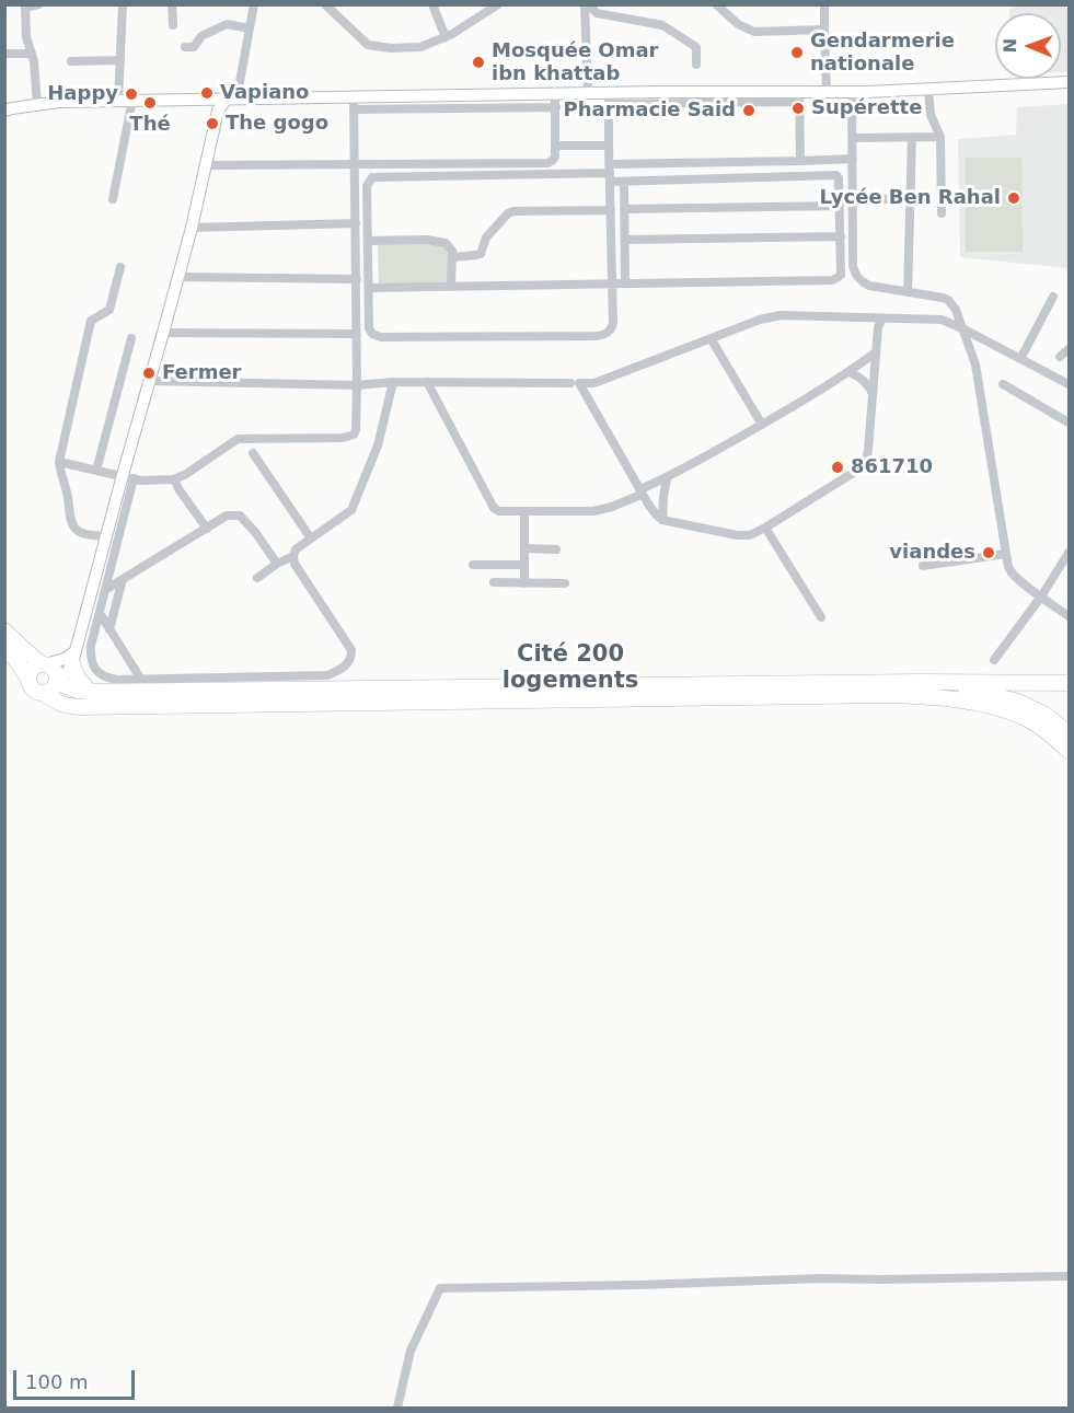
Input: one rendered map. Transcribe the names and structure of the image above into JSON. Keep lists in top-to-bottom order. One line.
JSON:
{"districts":["Cité 200 logements"],"places":["Gendarmerie nationale","Mosquée Omar ibn khattab","Vapiano","Happy","Thé","Supérette","Pharmacie Said","The gogo","Lycée Ben Rahal","Fermer","861710","viandes"],"scale_bar":"100 m","north":"left"}
